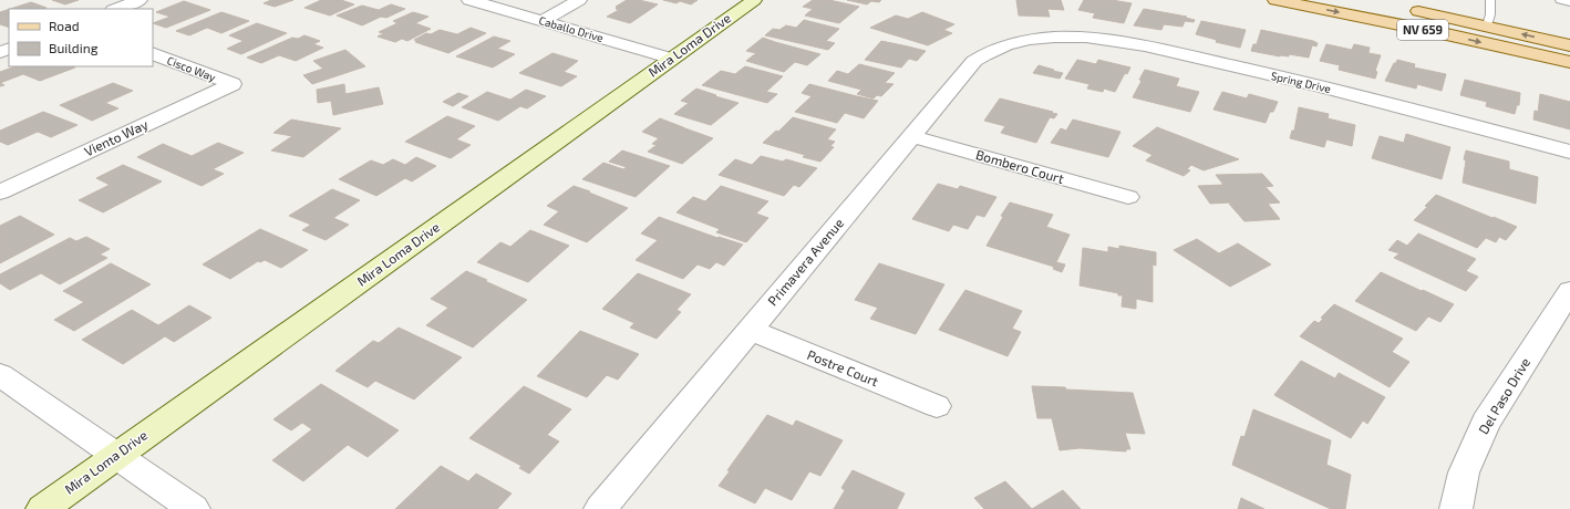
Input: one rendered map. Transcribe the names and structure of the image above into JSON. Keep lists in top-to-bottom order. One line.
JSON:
{"streets":{"main road":["NV 659"],"street":["Caballo Drive","Mira Loma Drive","Cisco Way","Spring Drive","Viento Way","Bombero Court","Primavera Avenue","Postre Court","Del Paso Drive"]},"crossings":[["Caballo Drive","Mira Loma Drive"],["Cisco Way","Viento Way"],["Spring Drive","Primavera Avenue"],["Bombero Court","Primavera Avenue"],["Primavera Avenue","Postre Court"]],"legend":["Road","Building"]}
